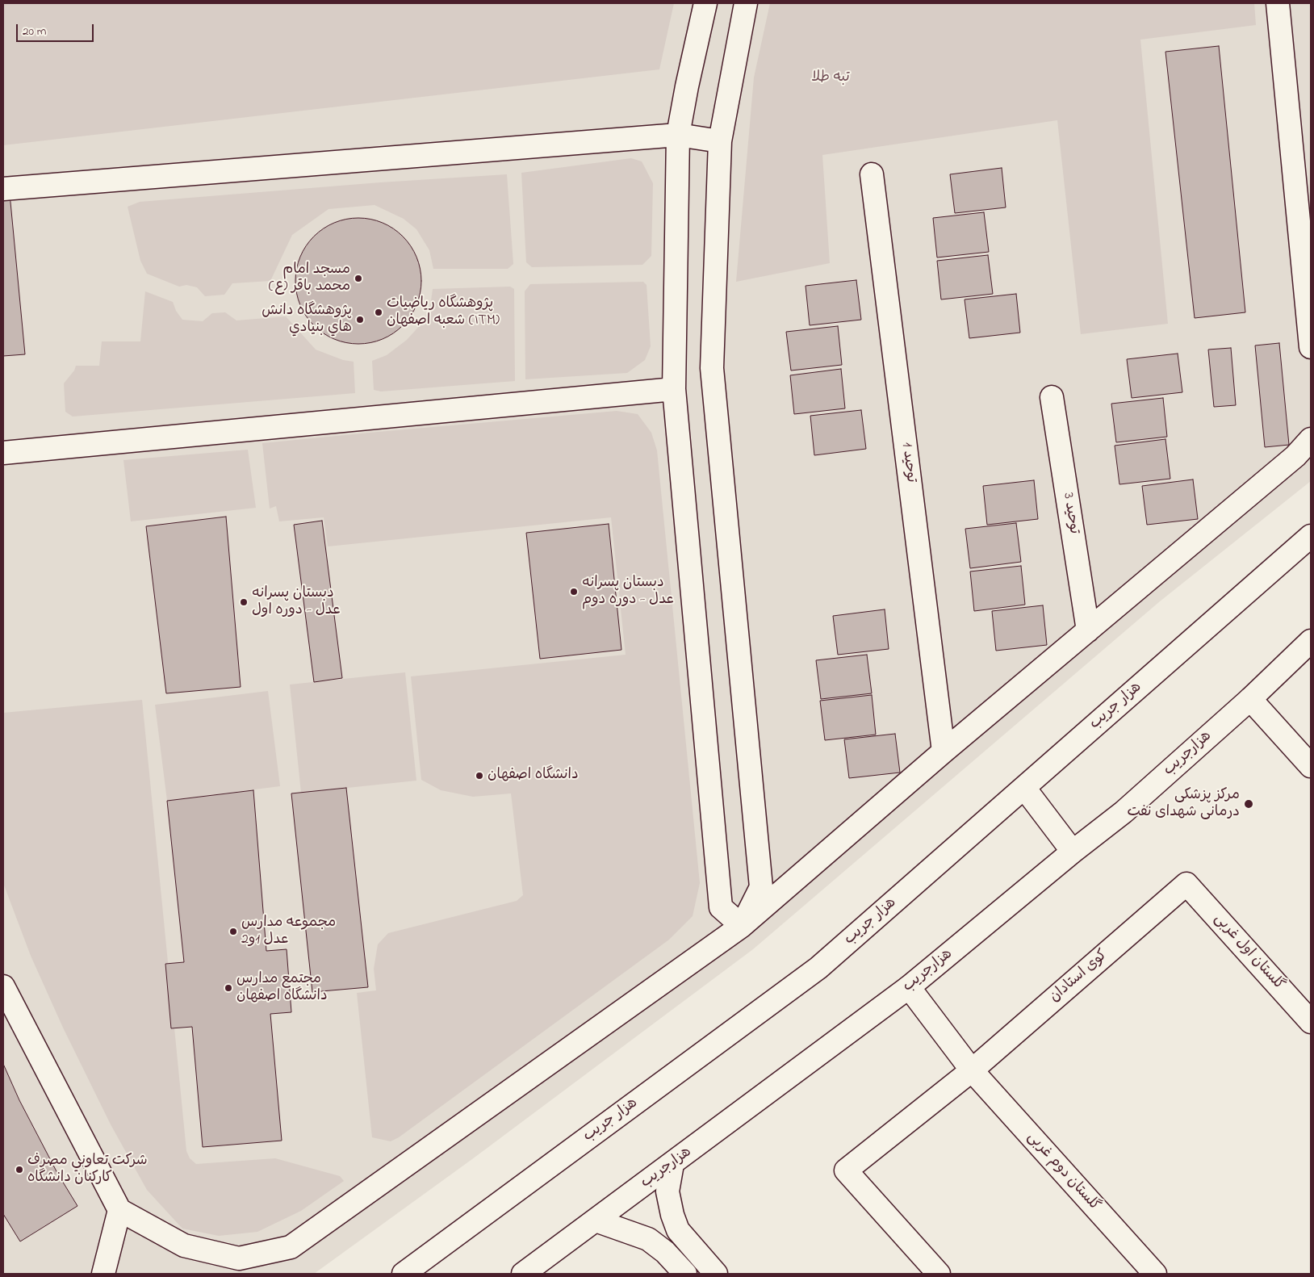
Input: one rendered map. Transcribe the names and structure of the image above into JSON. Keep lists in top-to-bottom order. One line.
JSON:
{"streets":{"street":["توحید 1","توحید 3","هزار جریب","هزارجریب","گلستان اول غربی","کوی استادان","گلستان دوم غربی"]},"crossings":[["گلستان اول غربی","کوی استادان"],["کوی استادان","گلستان دوم غربی"]],"parks":["تبه طلا"],"places":["مسجد امام محمد باقر (ع)","پژوهشگاه رياضيات شعبه اصفهان (ITM)","پژوهشگاه دانش هاي بنيادي","دبستان پسرانه عدل - دوره دوم","دبستان پسرانه عدل - دوره اول","دانشگاه اصفهان","مرکز پزشکی درمانی شهدای نفت","مجموعه مدارس عدل 1و2","مجتمع مدارس دانشگاه اصفهان","شرکت تعاوني مصرف کارکنان دانشگاه"],"scale_bar":"20 m"}
